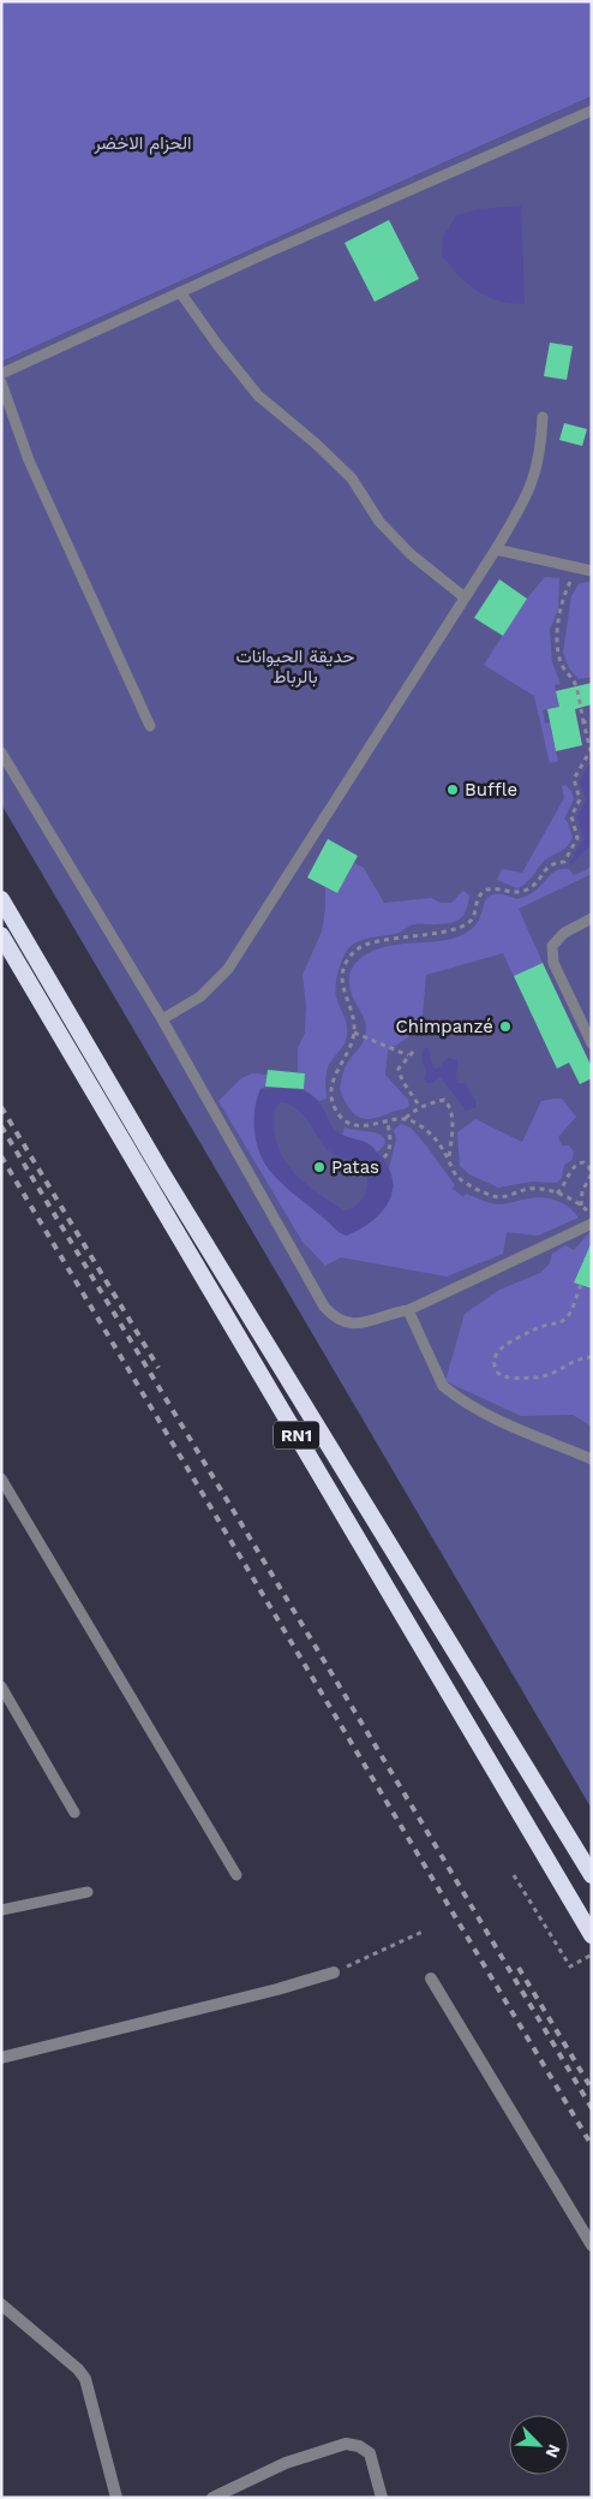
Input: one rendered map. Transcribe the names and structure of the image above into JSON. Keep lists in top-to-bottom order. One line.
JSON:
{"streets":{"highway":["RN1"]},"parks":["الحزام الاخضر","حديقة الحيوانات بالرباط"],"places":["Buffle","Chimpanzé","Patas"],"north":"bottom right"}
